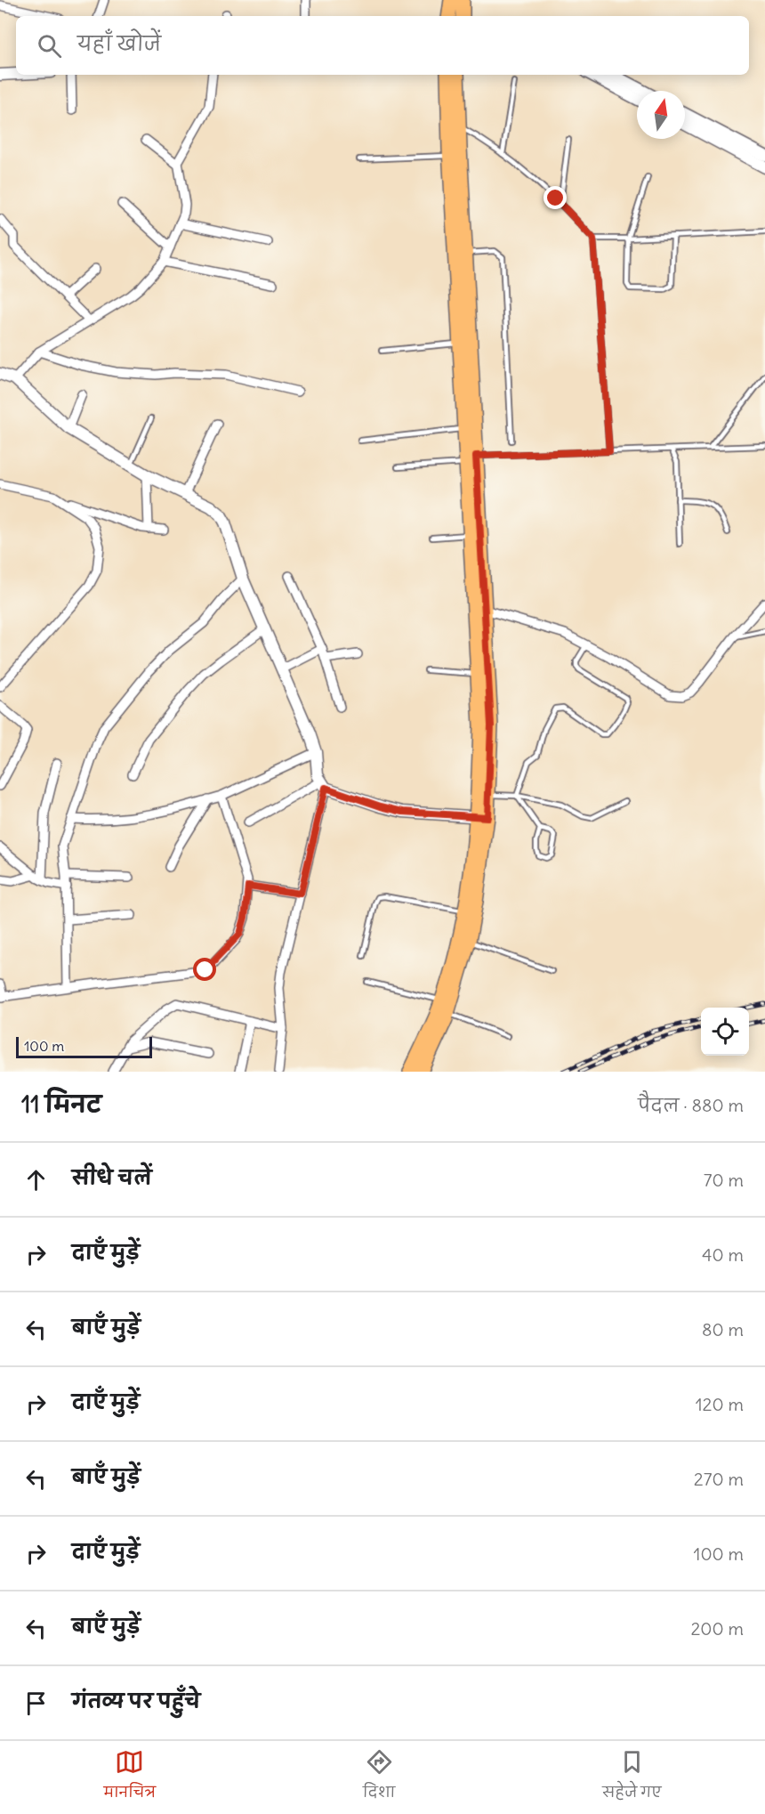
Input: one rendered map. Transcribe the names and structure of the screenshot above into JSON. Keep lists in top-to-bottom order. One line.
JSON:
{"scale_bar":"100 m","north":"top","page":{"search":"यहाँ खोजें","scale":"100 m","heading":["11 मिनट","पैदल · 880 m"],"list":[["सीधे चलें","70 m"],["दाएँ मुड़ें","40 m"],["बाएँ मुड़ें","80 m"],["दाएँ मुड़ें","120 m"],["बाएँ मुड़ें","270 m"],["दाएँ मुड़ें","100 m"],["बाएँ मुड़ें","200 m"],"गंतव्य पर पहुँचे"],"nav":["मानचित्र","दिशा","सहेजे गए"]}}
